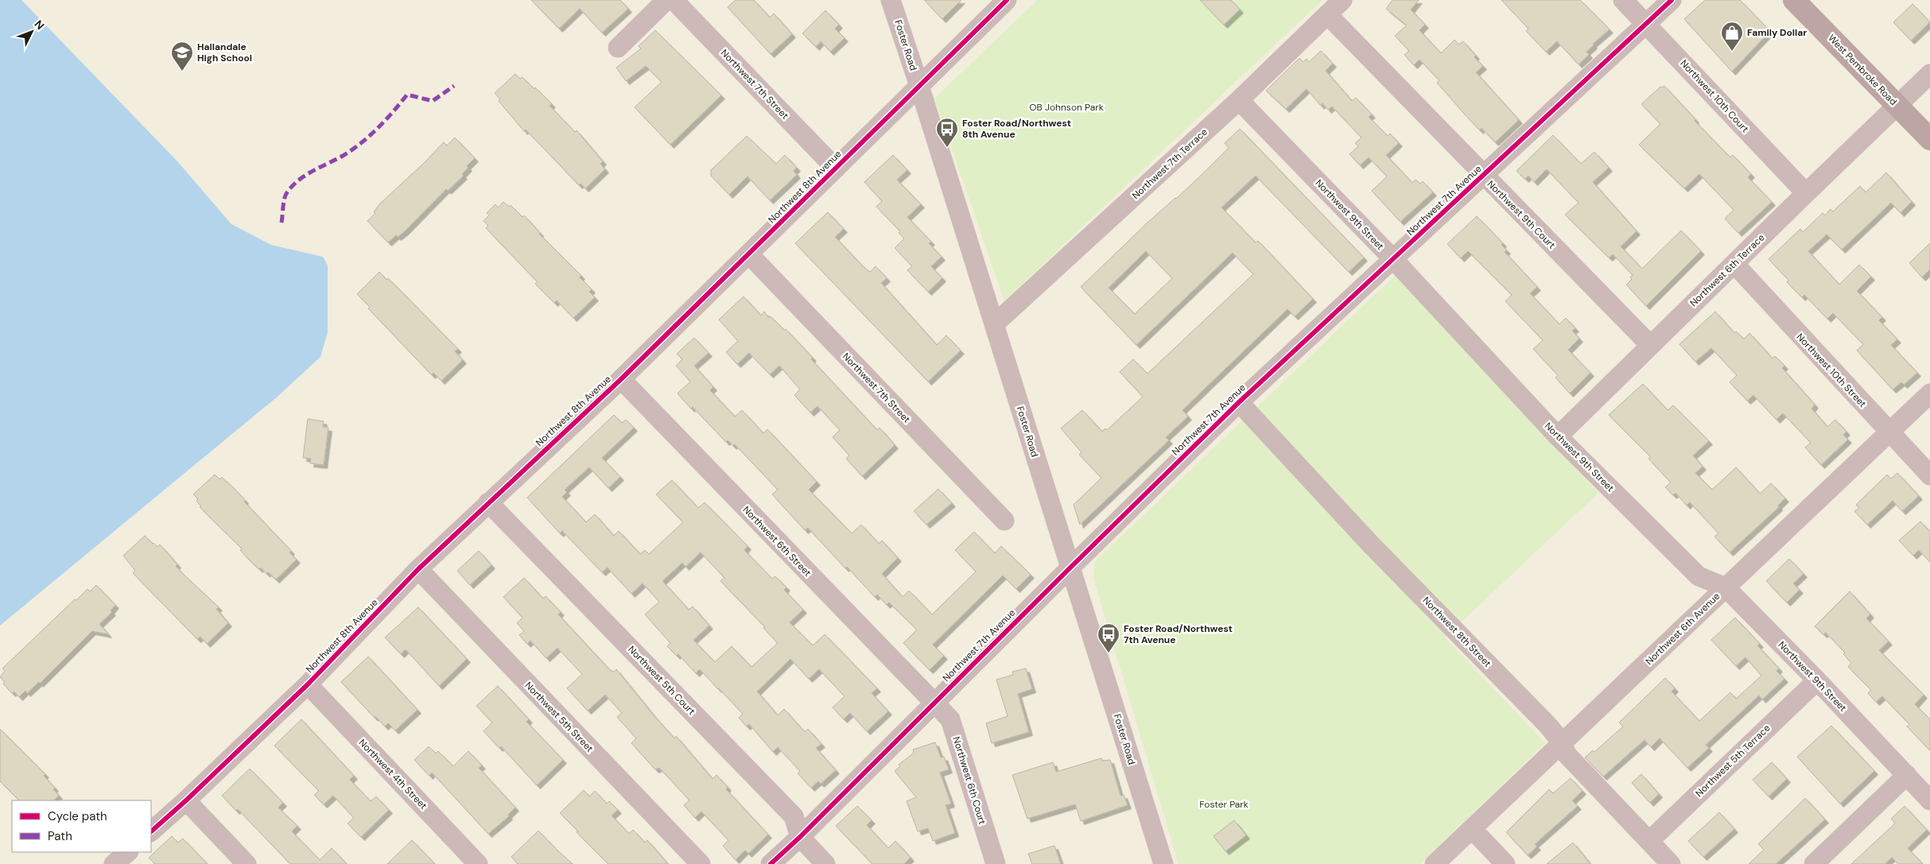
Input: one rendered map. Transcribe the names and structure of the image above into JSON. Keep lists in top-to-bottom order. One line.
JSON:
{"streets":{"main road":["West Pembroke Road"],"street":["Foster Road","Northwest 7th Street","Northwest 10th Court","Northwest 7th Terrace","Northwest 8th Avenue","Northwest 7th Avenue","Northwest 9th Street","Northwest 9th Court","Northwest 6th Terrace","Northwest 10th Street","Northwest 6th Street","Northwest 6th Avenue","Northwest 8th Street","Northwest 5th Court","Northwest 5th Street","Northwest 5th Terrace","Northwest 4th Street","Northwest 6th Court"]},"crossings":[["Foster Road","Northwest 7th Terrace"],["Foster Road","Northwest 8th Avenue"],["Foster Road","Northwest 7th Avenue"],["West Pembroke Road","Northwest 6th Terrace"],["Northwest 7th Street","Northwest 8th Avenue"],["Northwest 10th Court","Northwest 7th Avenue"],["Northwest 10th Court","Northwest 6th Terrace"],["Northwest 7th Terrace","Northwest 9th Street"],["Northwest 7th Terrace","Northwest 9th Court"],["Northwest 8th Avenue","Northwest 6th Street"],["Northwest 8th Avenue","Northwest 5th Court"],["Northwest 8th Avenue","Northwest 5th Street"],["Northwest 8th Avenue","Northwest 4th Street"],["Northwest 7th Avenue","Northwest 9th Street"],["Northwest 7th Avenue","Northwest 9th Court"],["Northwest 7th Avenue","Northwest 6th Street"],["Northwest 7th Avenue","Northwest 8th Street"],["Northwest 7th Avenue","Northwest 5th Court"],["Northwest 7th Avenue","Northwest 6th Court"],["Northwest 9th Street","Northwest 6th Terrace"],["Northwest 9th Street","Northwest 6th Avenue"],["Northwest 9th Street","Northwest 5th Terrace"],["Northwest 9th Court","Northwest 6th Terrace"],["Northwest 6th Terrace","Northwest 10th Street"],["Northwest 10th Street","Northwest 6th Avenue"],["Northwest 6th Street","Northwest 6th Court"],["Northwest 6th Avenue","Northwest 8th Street"],["Northwest 8th Street","Northwest 5th Terrace"]],"parks":["OB Johnson Park","Foster Park"],"places":{"shop":["Family Dollar"],"school or university":["Hallandale High School"],"bus stop":["Foster Road/Northwest 8th Avenue","Foster Road/Northwest 7th Avenue"]},"legend":["Cycle path","Path"],"north":"top right"}
